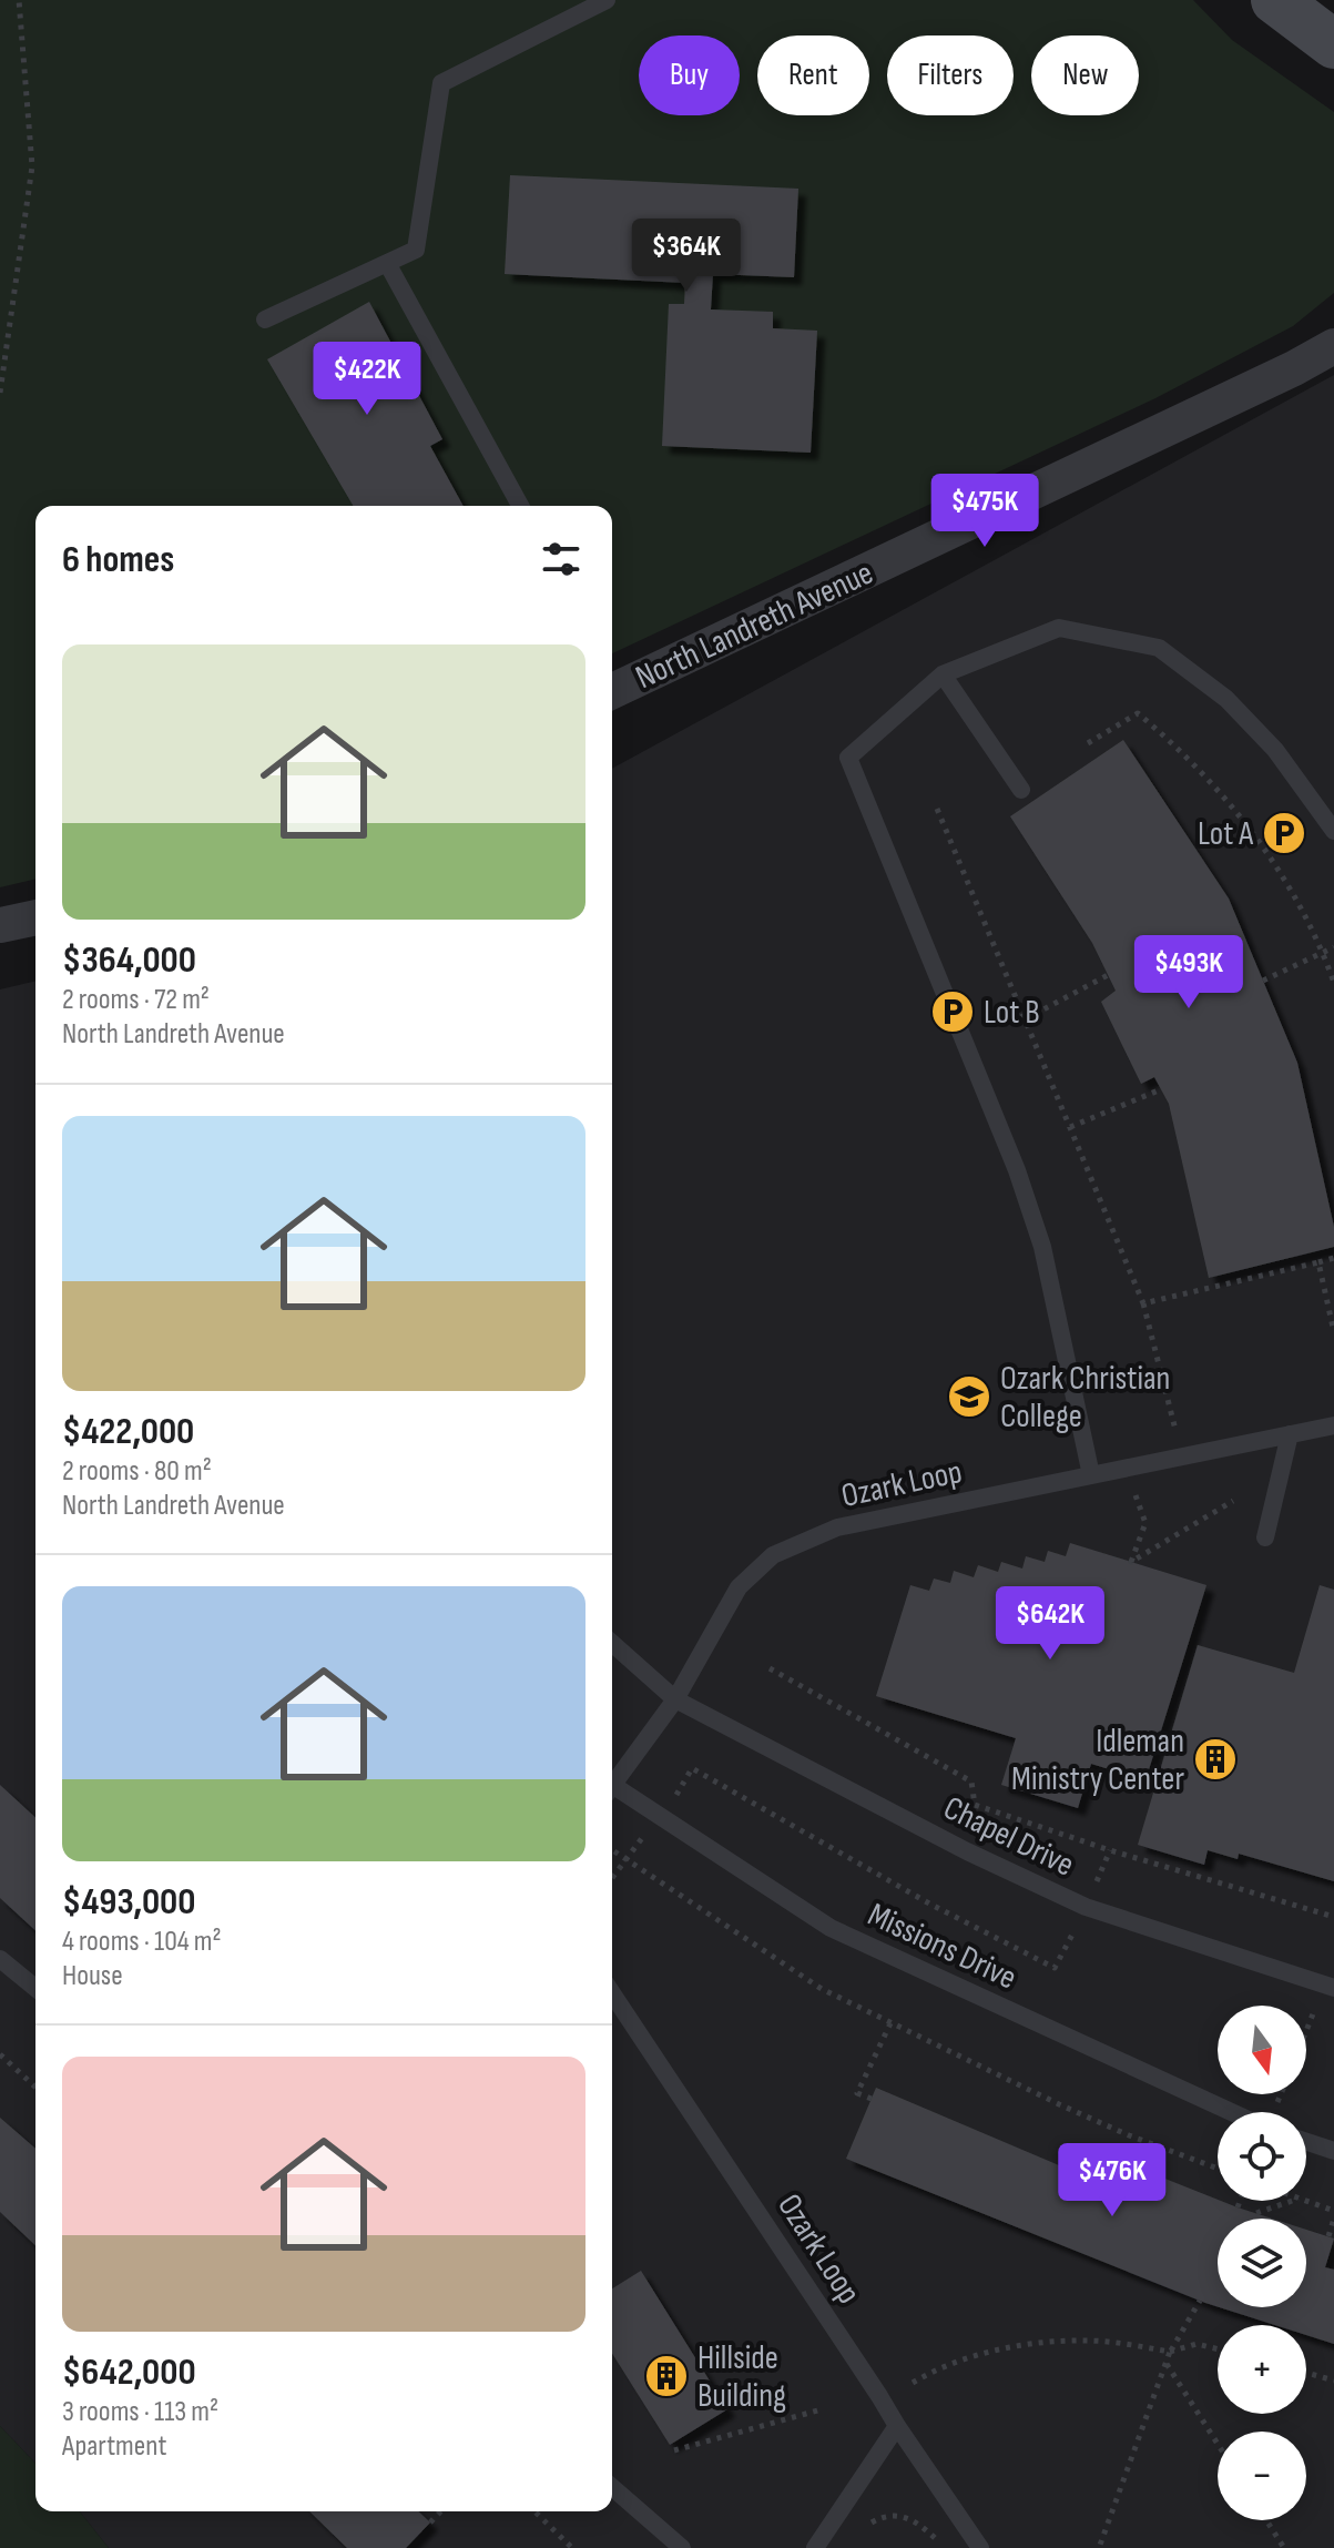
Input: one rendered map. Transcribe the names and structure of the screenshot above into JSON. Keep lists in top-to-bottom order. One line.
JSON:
{"streets":{"street":["North Landreth Avenue"],"lane":["Ozark Loop","Chapel Drive","Missions Drive"]},"crossings":[["Ozark Loop","Chapel Drive"]],"places":{"parking":["Lot A","Lot B"],"school or university":["Ozark Christian College"],"building":["Idleman Ministry Center","Hillside Building"]},"north":"bottom","page":{"chip":["Buy","Rent","Filters","New"],"price":["$364K","$422K","$475K","$493K","$642K","$476K"],"heading":"6 homes","list":[{"name":"$364,000","note":"2 rooms · 72 m² · North Landreth Avenue"},{"name":"$422,000","note":"2 rooms · 80 m² · North Landreth Avenue"},{"name":"$493,000","note":"4 rooms · 104 m² · House"},{"name":"$642,000","note":"3 rooms · 113 m² · Apartment"}],"map_buttons":["+","−"]}}
